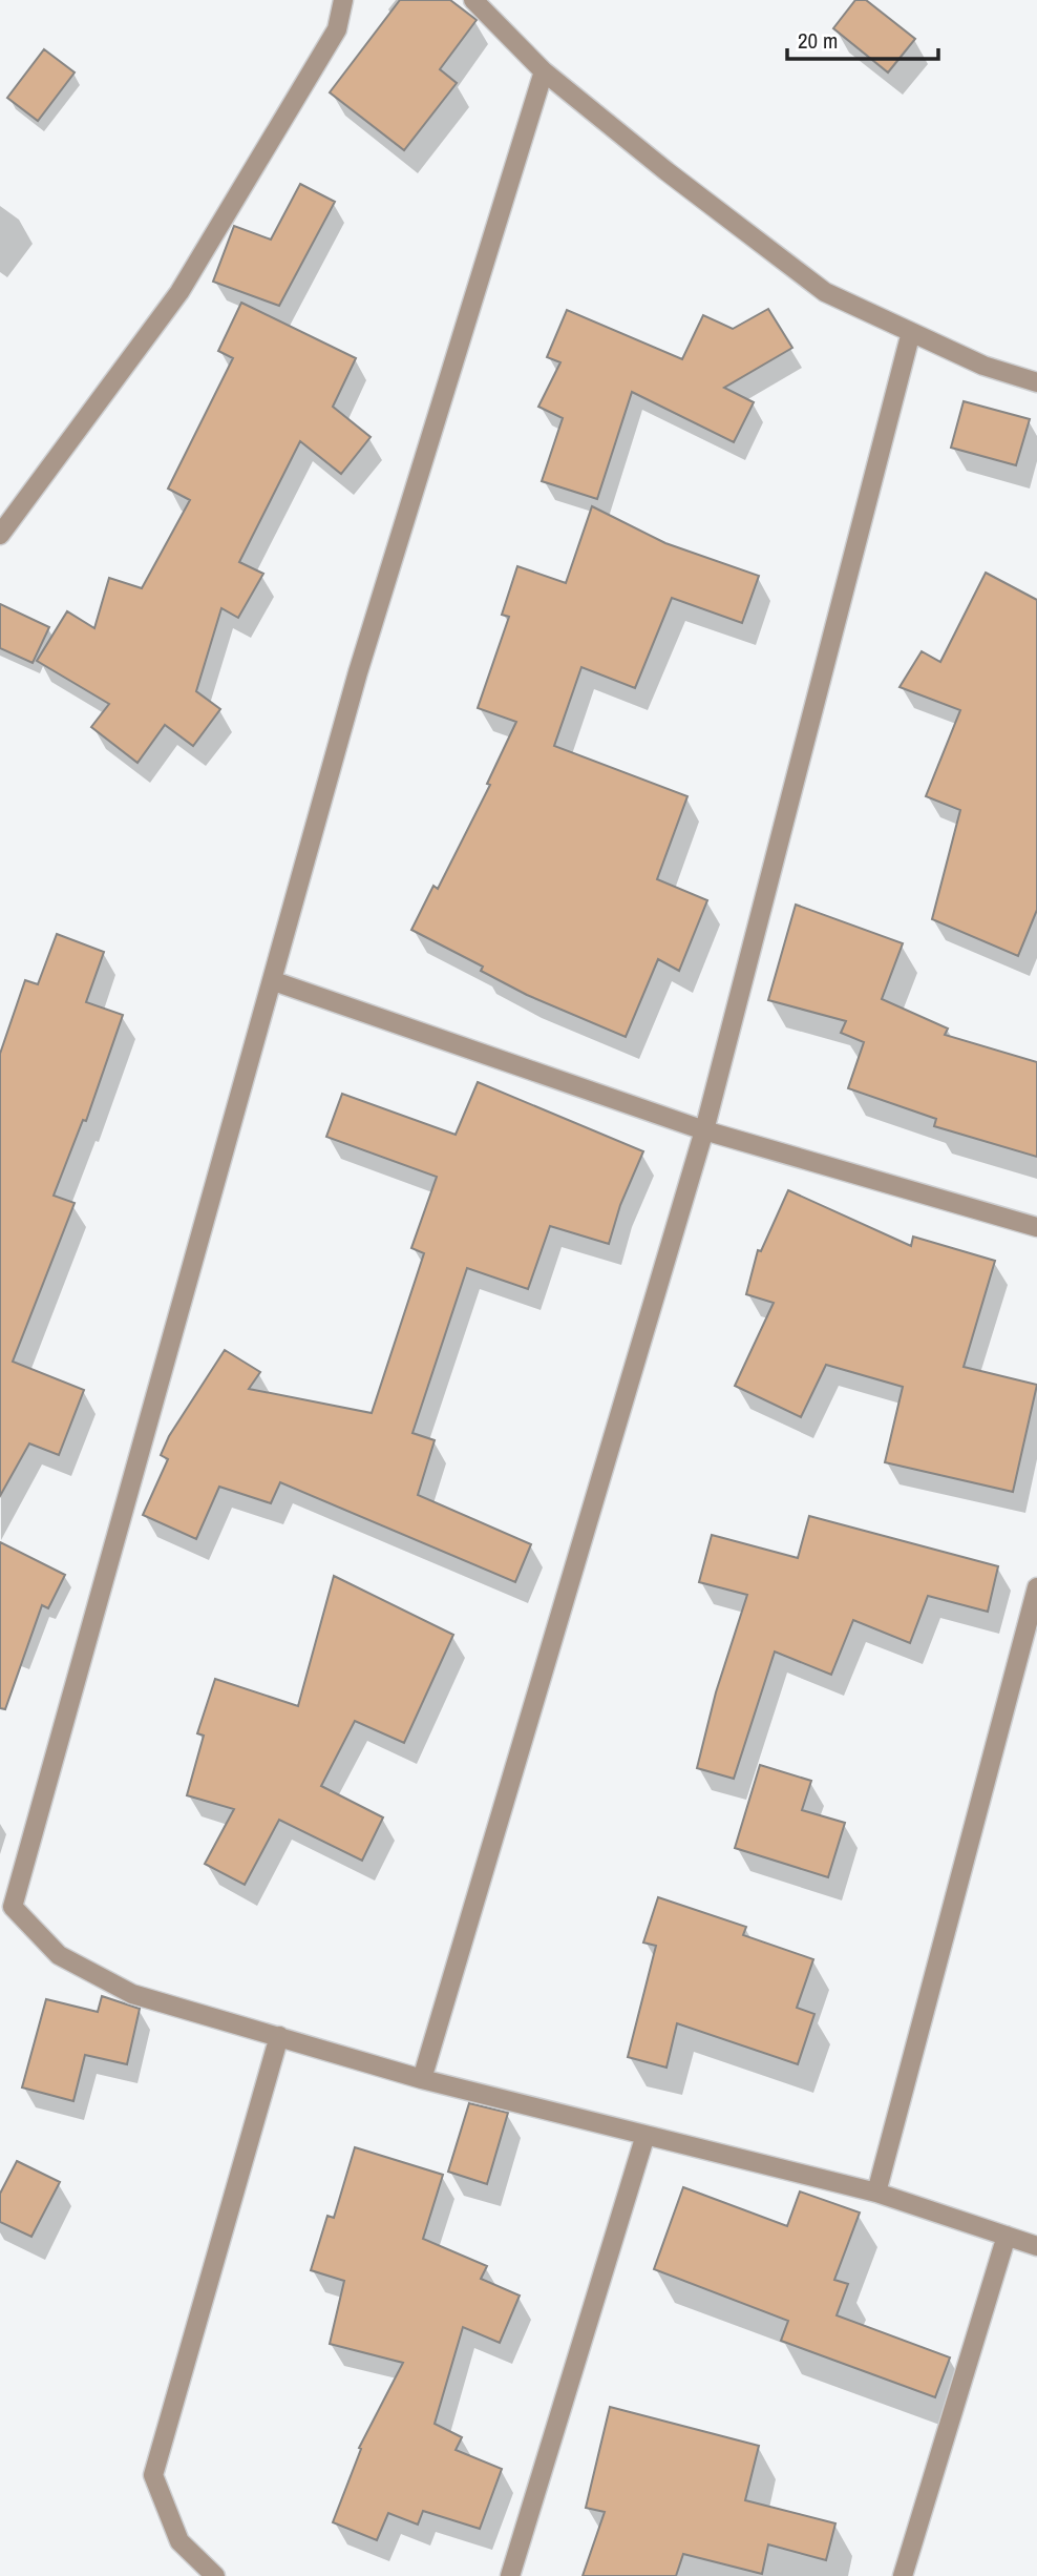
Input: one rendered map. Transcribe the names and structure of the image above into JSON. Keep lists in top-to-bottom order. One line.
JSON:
{"scale_bar":"20 m"}
